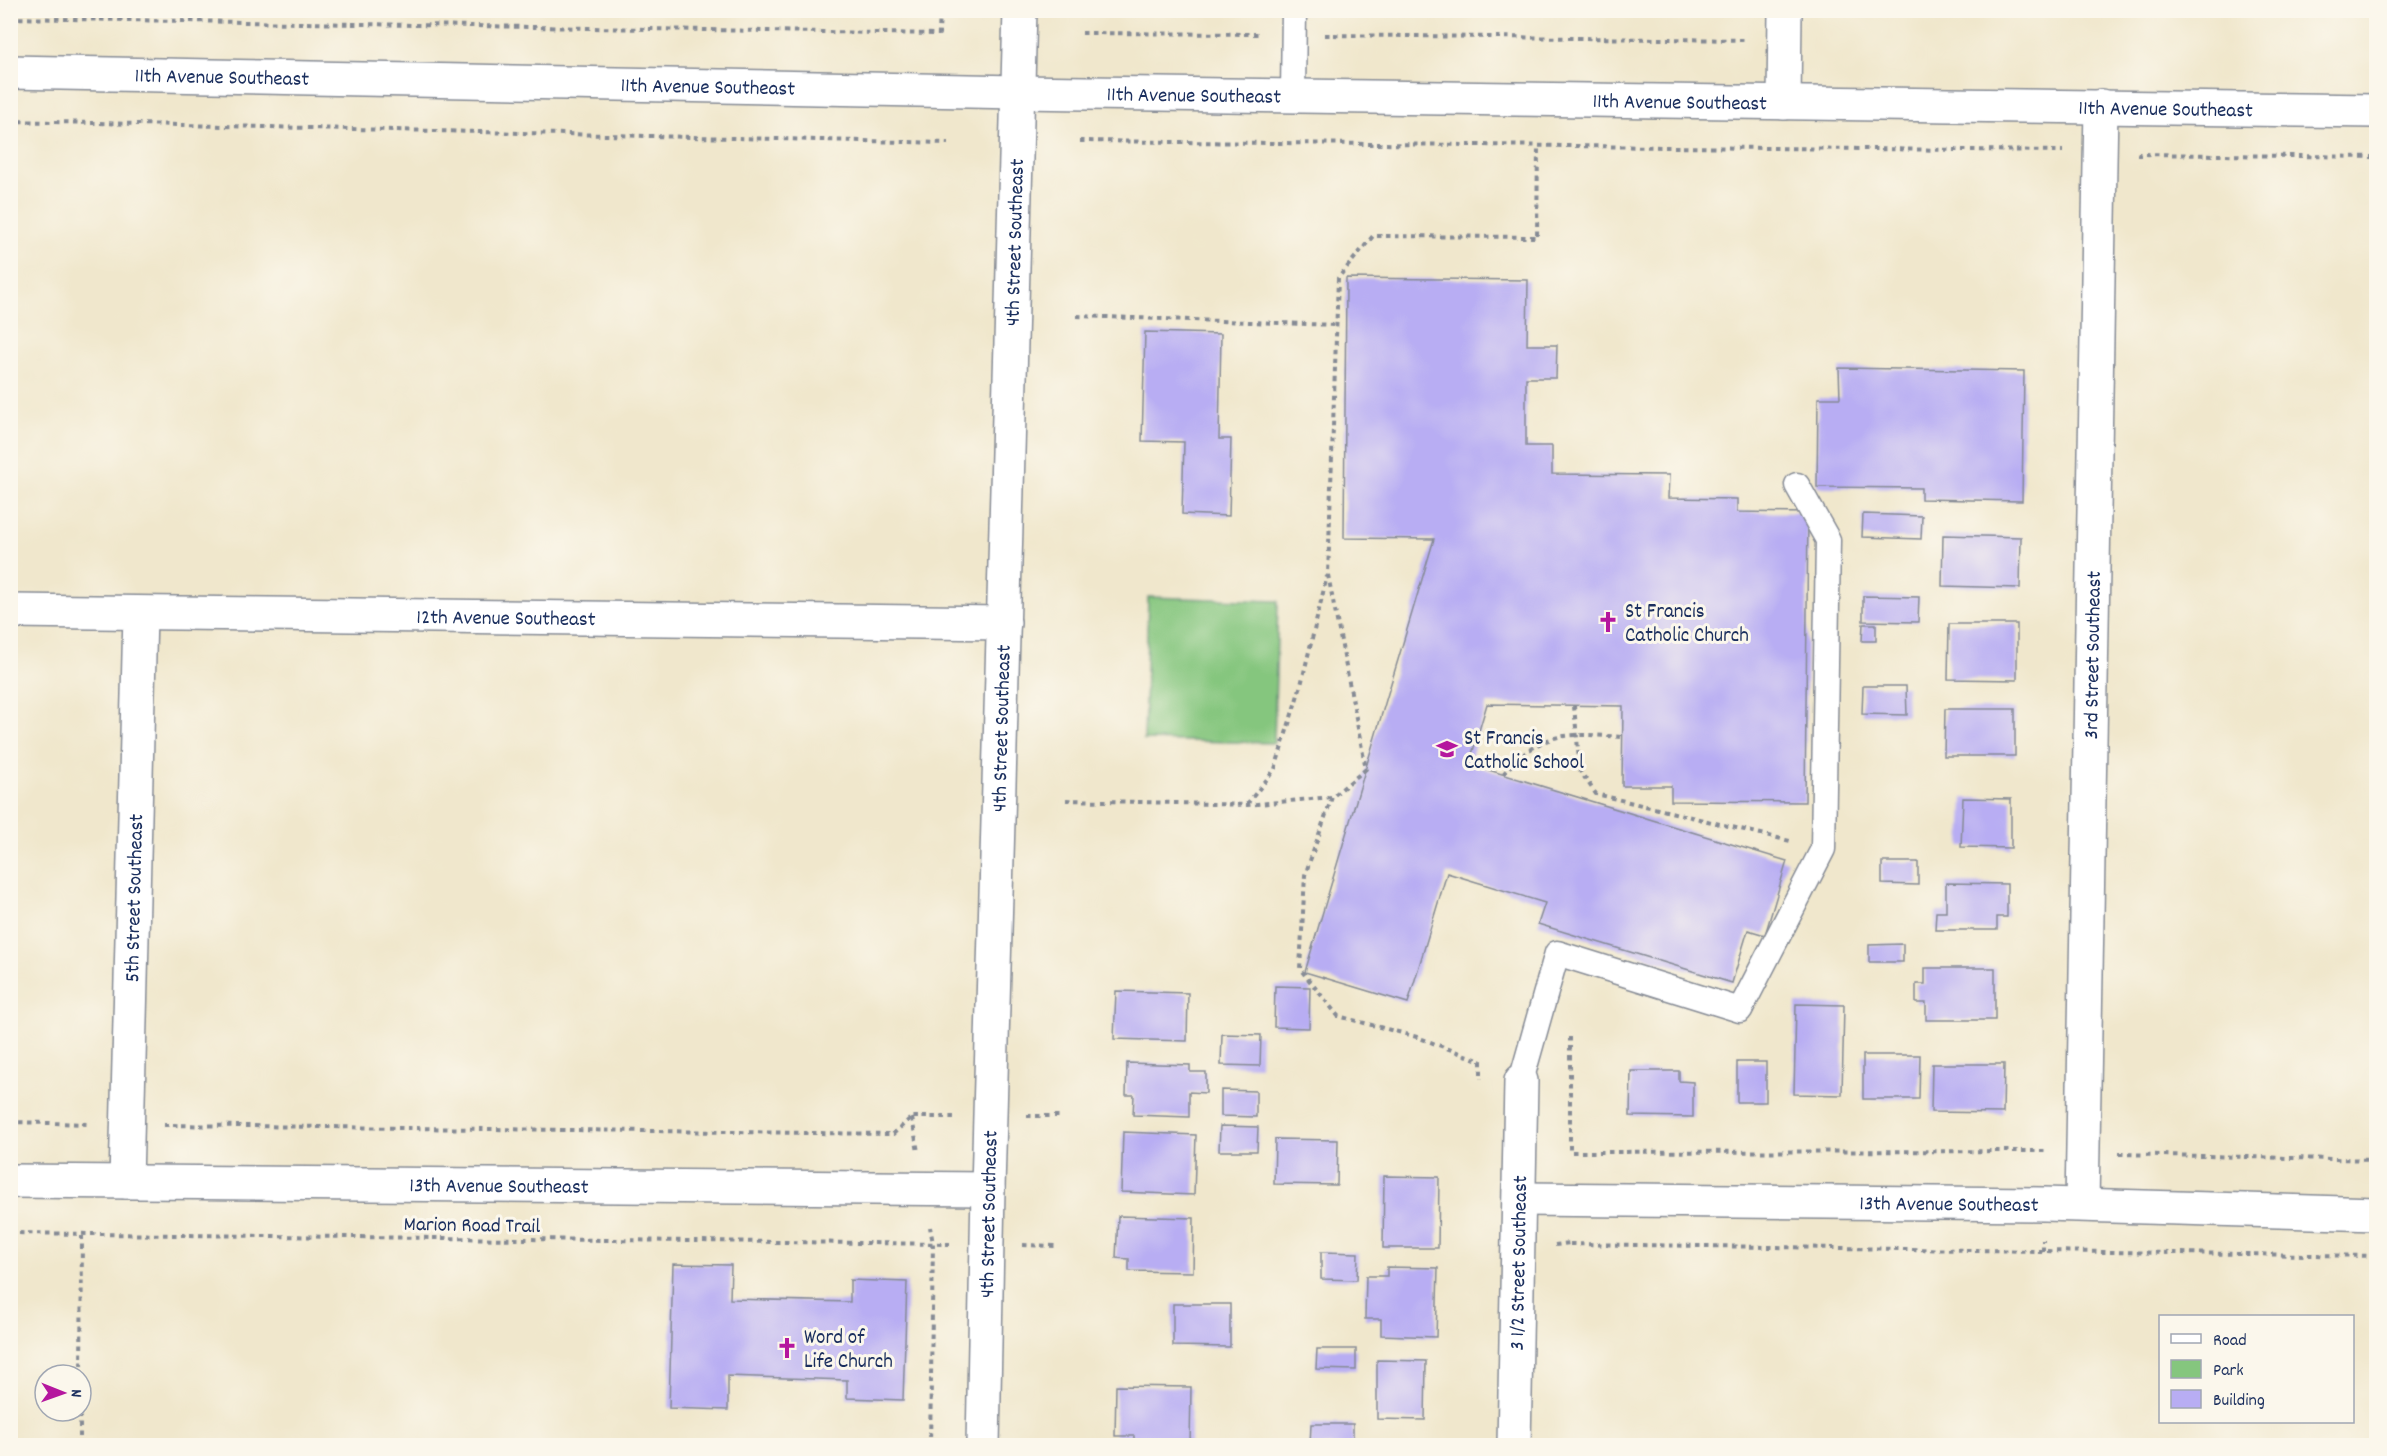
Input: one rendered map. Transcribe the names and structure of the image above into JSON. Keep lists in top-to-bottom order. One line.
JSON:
{"streets":{"street":["11th Avenue Southeast","4th Street Southeast","12th Avenue Southeast","3rd Street Southeast","5th Street Southeast","13th Avenue Southeast","3 1/2 Street Southeast"],"path":["Marion Road Trail"]},"crossings":[["11th Avenue Southeast","4th Street Southeast"],["11th Avenue Southeast","3rd Street Southeast"],["4th Street Southeast","12th Avenue Southeast"],["4th Street Southeast","13th Avenue Southeast"],["12th Avenue Southeast","5th Street Southeast"],["3rd Street Southeast","13th Avenue Southeast"],["5th Street Southeast","13th Avenue Southeast"],["13th Avenue Southeast","3 1/2 Street Southeast"]],"places":{"church":["St Francis Catholic Church","Word of Life Church"],"school or university":["St Francis Catholic School"]},"legend":["Road","Park","Building"],"north":"right"}
